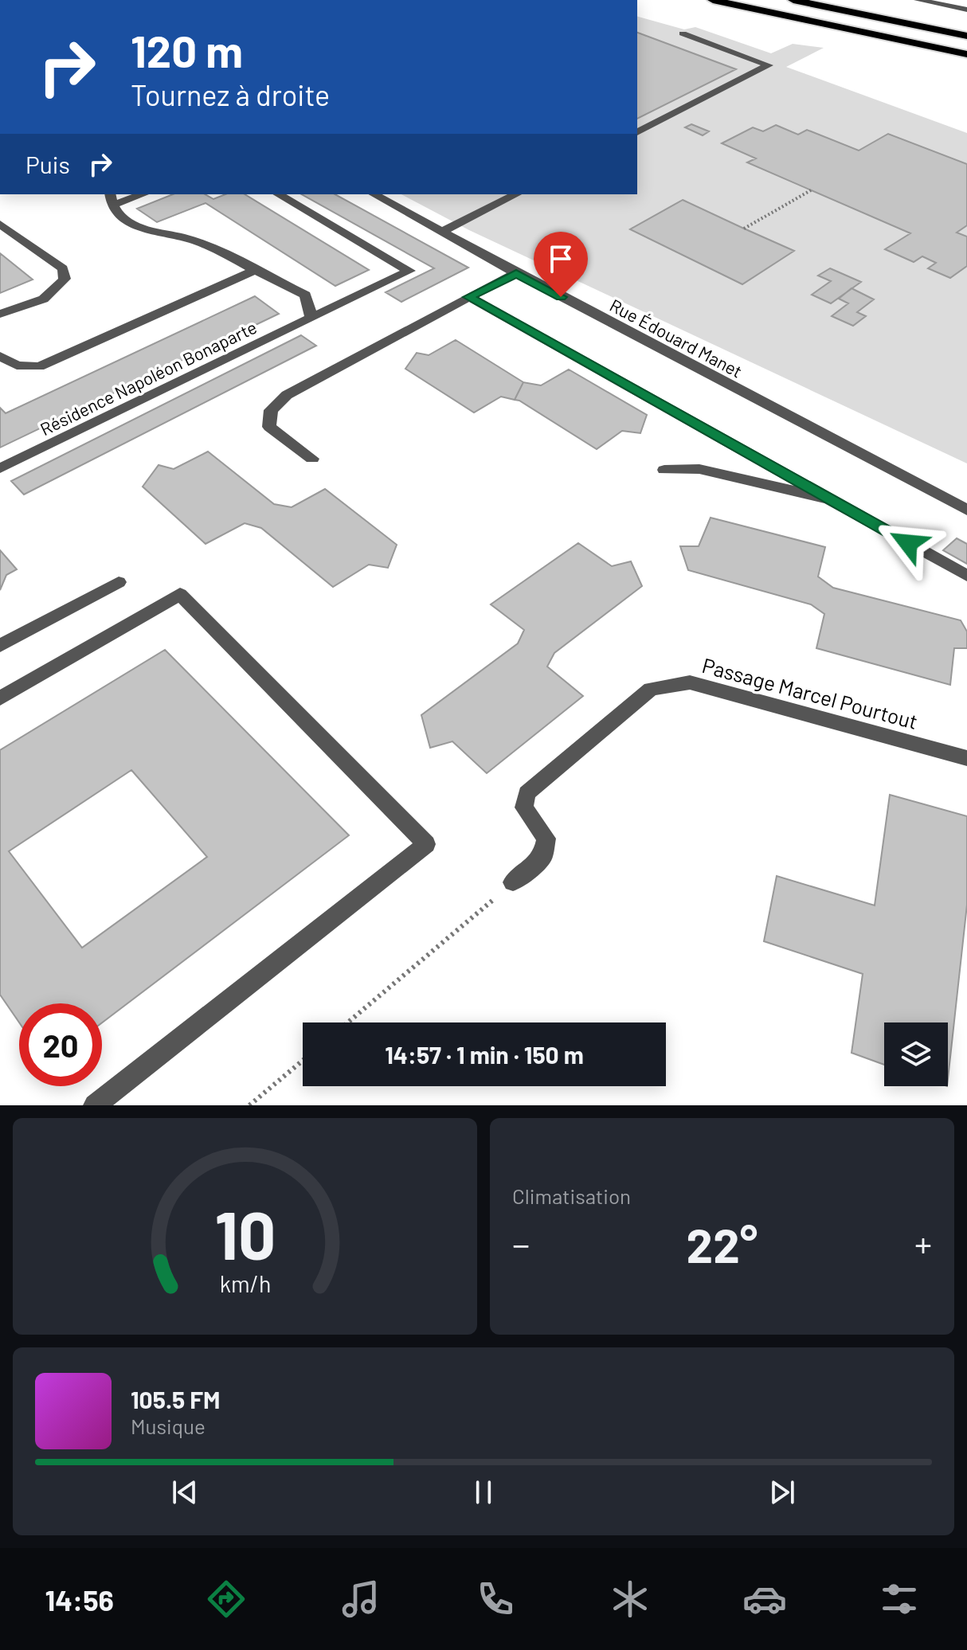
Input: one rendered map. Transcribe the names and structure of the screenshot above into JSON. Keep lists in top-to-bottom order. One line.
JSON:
{"streets":{"street":["Rue Édouard Manet","Résidence Napoléon Bonaparte","Passage Marcel Pourtout"]},"page":{"turn":["120 m","Tournez à droite"],"then":"Puis","limit":"20","trip":"14:57 · 1 min · 150 m","tile":"Climatisation","heat":["−","22°","+"],"song":["105.5 FM","Musique"],"tabs":"14:56","gauge":["10","km/h"]}}
